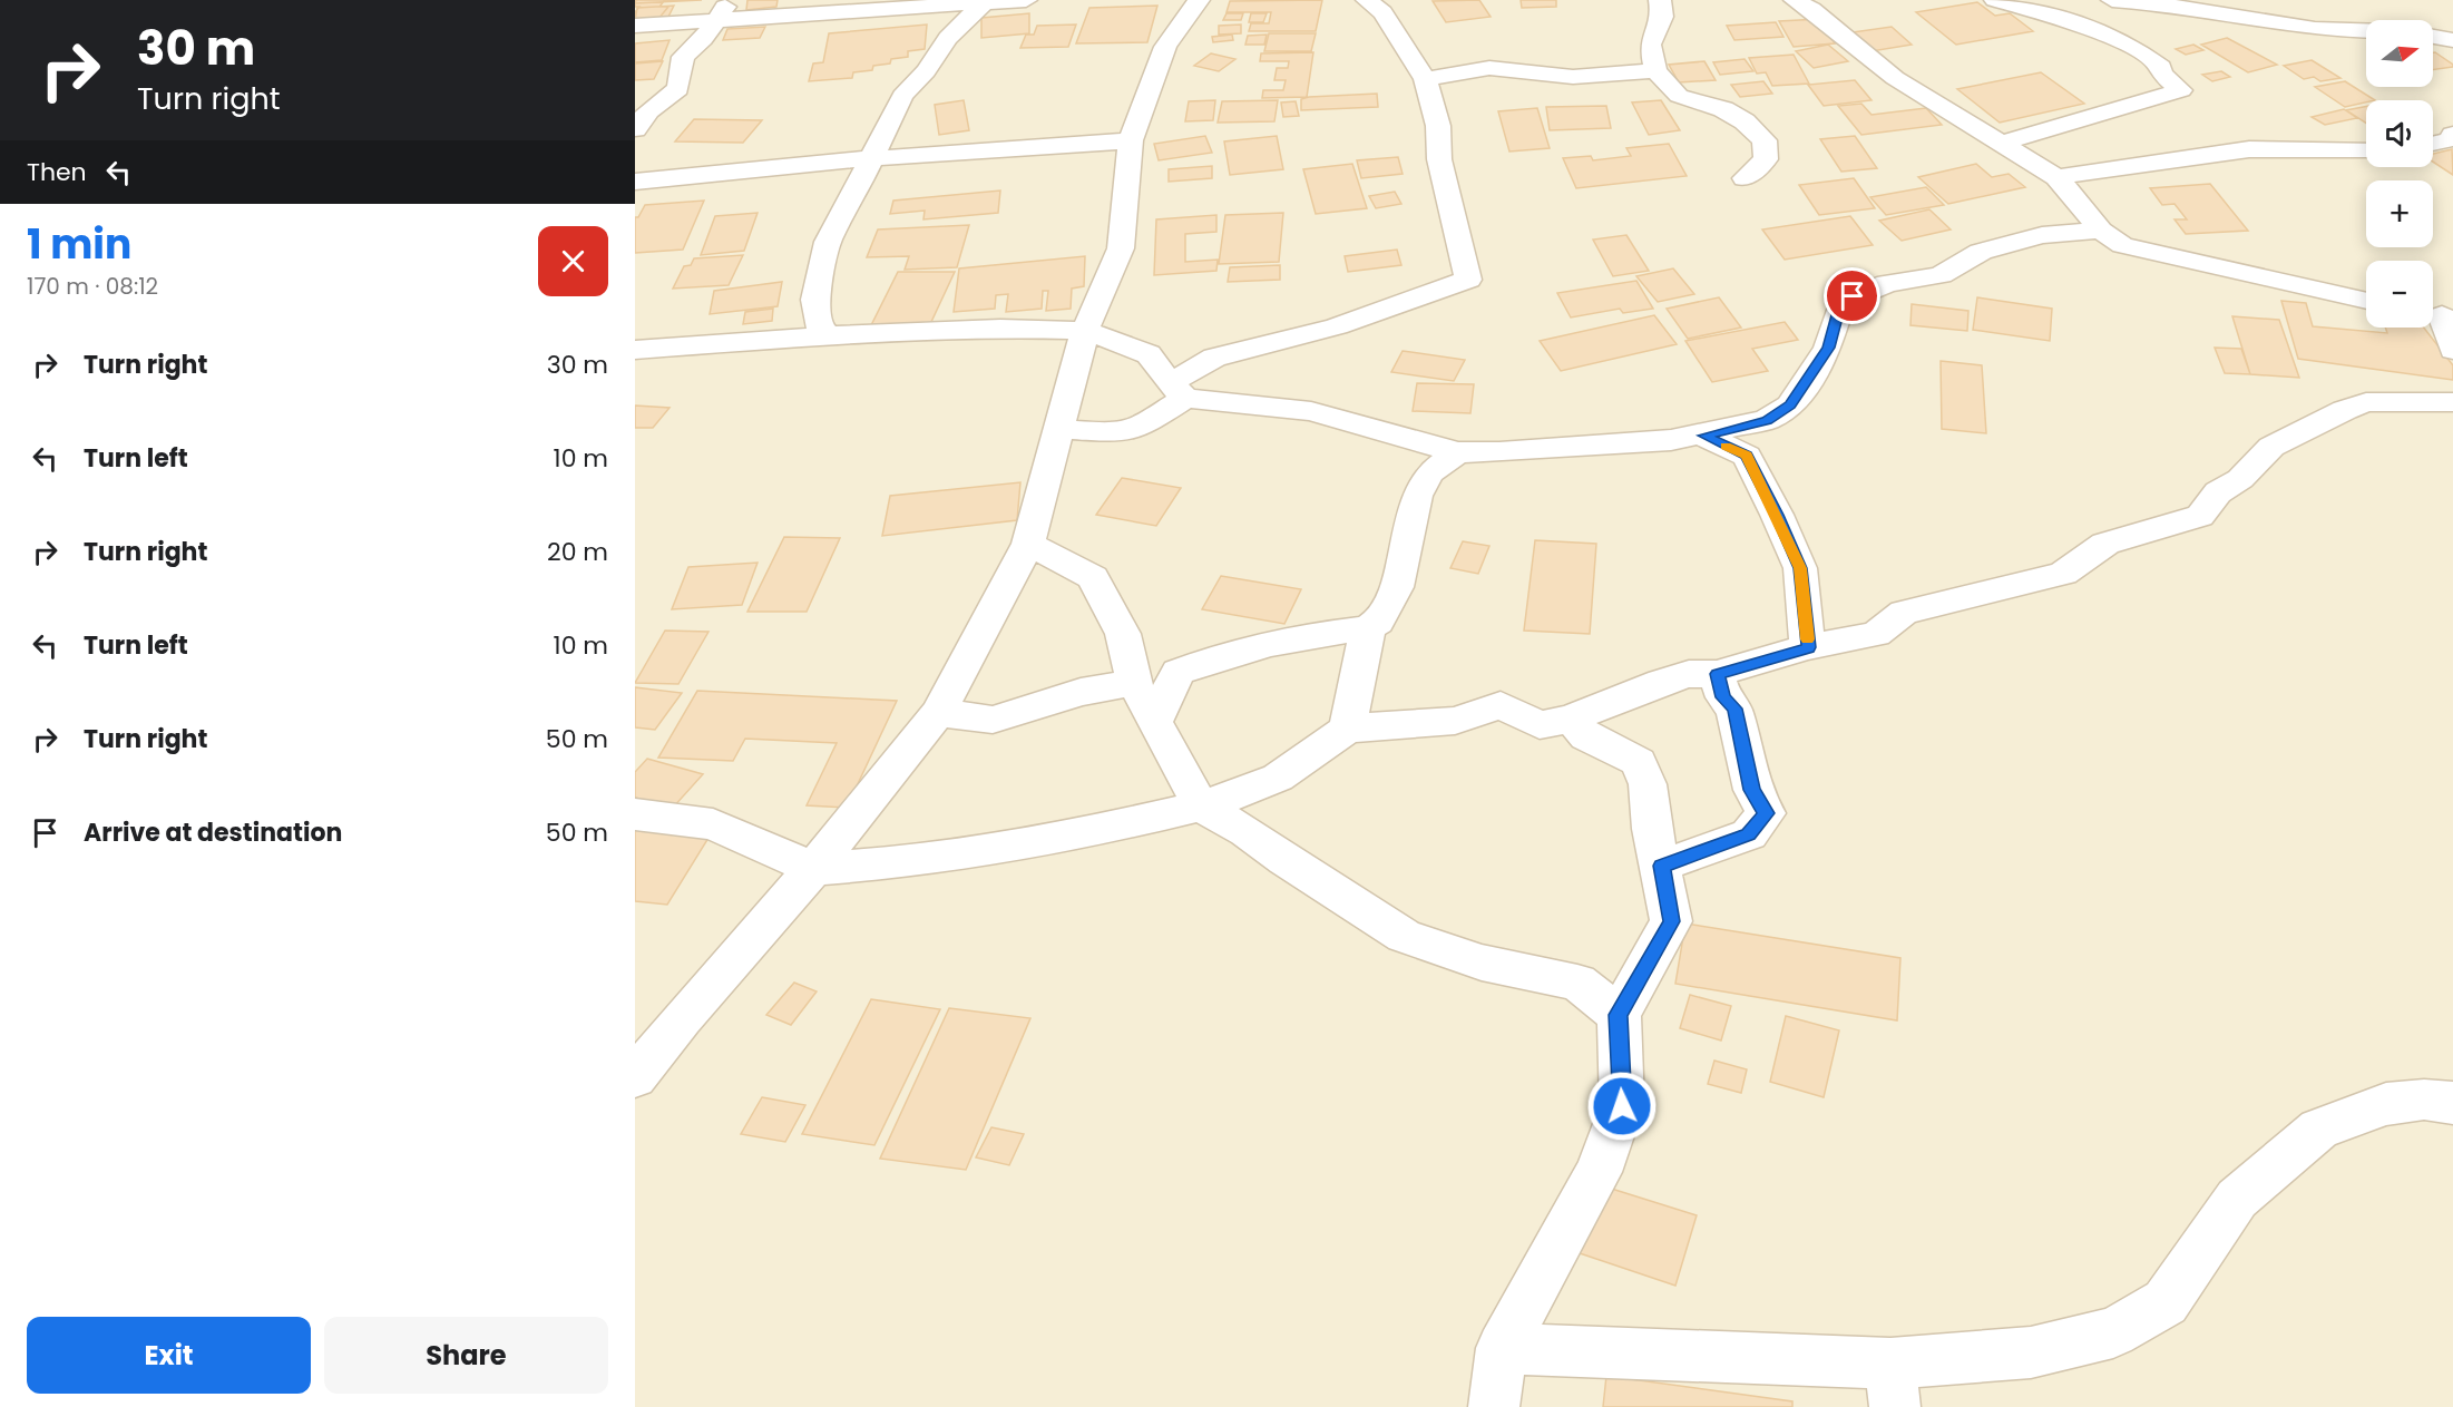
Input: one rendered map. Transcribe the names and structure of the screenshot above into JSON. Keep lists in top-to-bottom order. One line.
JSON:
{"north":"right","page":{"turn":["30 m","Turn right"],"map_buttons":["+","−"],"then":"Then","heading":["1 min","170 m · 08:12"],"list":[{"name":"Turn right","value":"30 m"},{"name":"Turn left","value":"10 m"},{"name":"Turn right","value":"20 m"},{"name":"Turn left","value":"10 m"},{"name":"Turn right","value":"50 m"},{"name":"Arrive at destination","value":"50 m"}],"buttons":["Exit","Share"]}}
